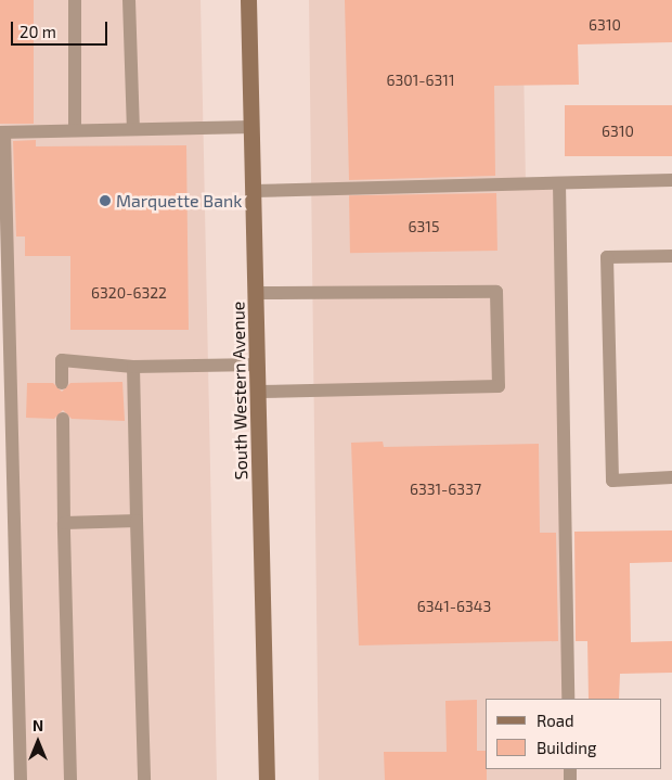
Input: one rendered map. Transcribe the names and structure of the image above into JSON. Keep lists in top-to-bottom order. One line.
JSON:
{"streets":{"main road":["South Western Avenue"]},"places":["Marquette Bank"],"house_numbers":["6310","6301-6311","6310","6315","6320-6322","6331-6337","6341-6343"],"legend":["Road","Building"],"scale_bar":"20 m","north":"top"}
